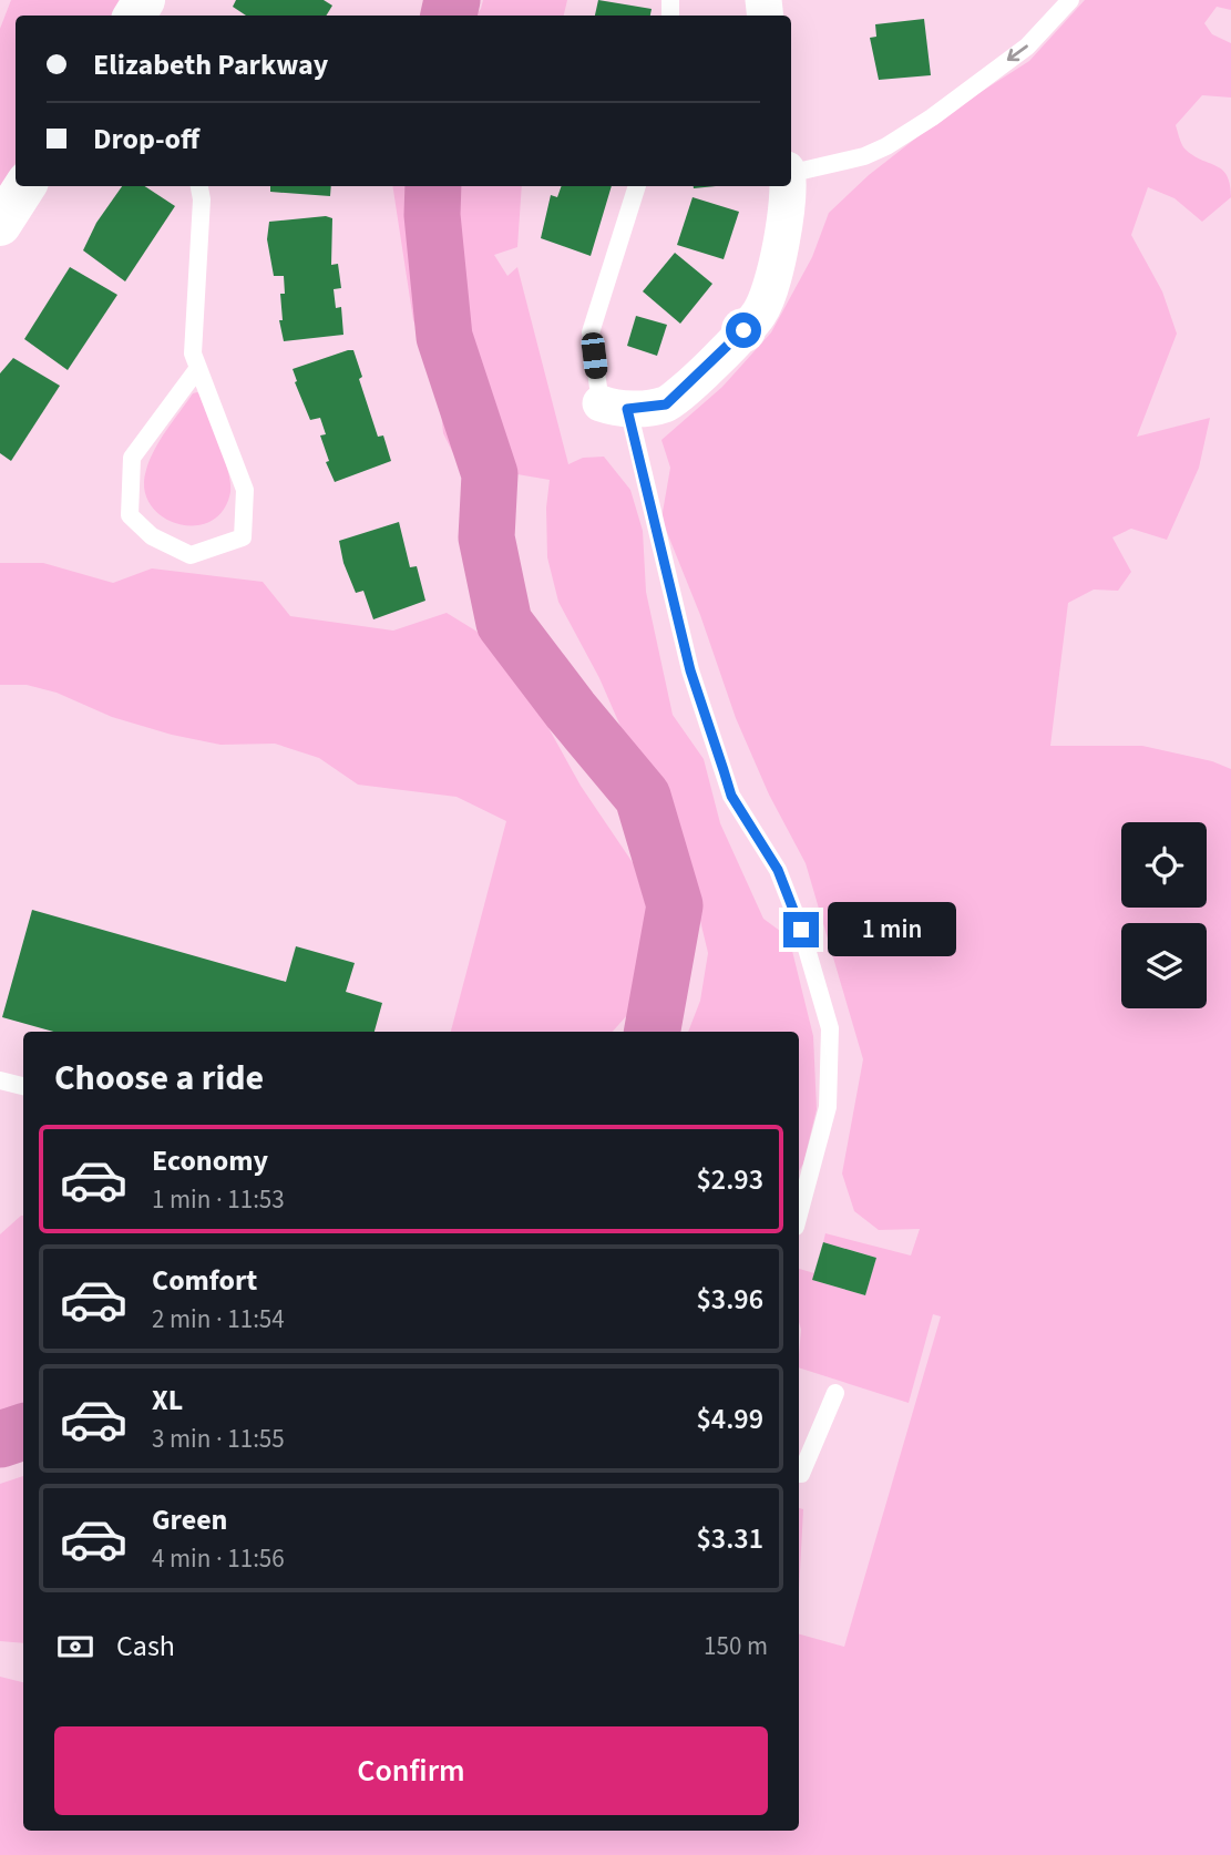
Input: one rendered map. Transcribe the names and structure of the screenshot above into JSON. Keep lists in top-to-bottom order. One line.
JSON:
{"page":{"banner":["Elizabeth Parkway","Drop-off"],"bubble":"1 min","heading":"Choose a ride","list":[{"name":"Economy","note":"1 min · 11:53","value":"$2.93"},{"name":"Comfort","note":"2 min · 11:54","value":"$3.96"},{"name":"XL","note":"3 min · 11:55","value":"$4.99"},{"name":"Green","note":"4 min · 11:56","value":"$3.31"}],"pay":["Cash","150 m"],"buttons":"Confirm"}}
